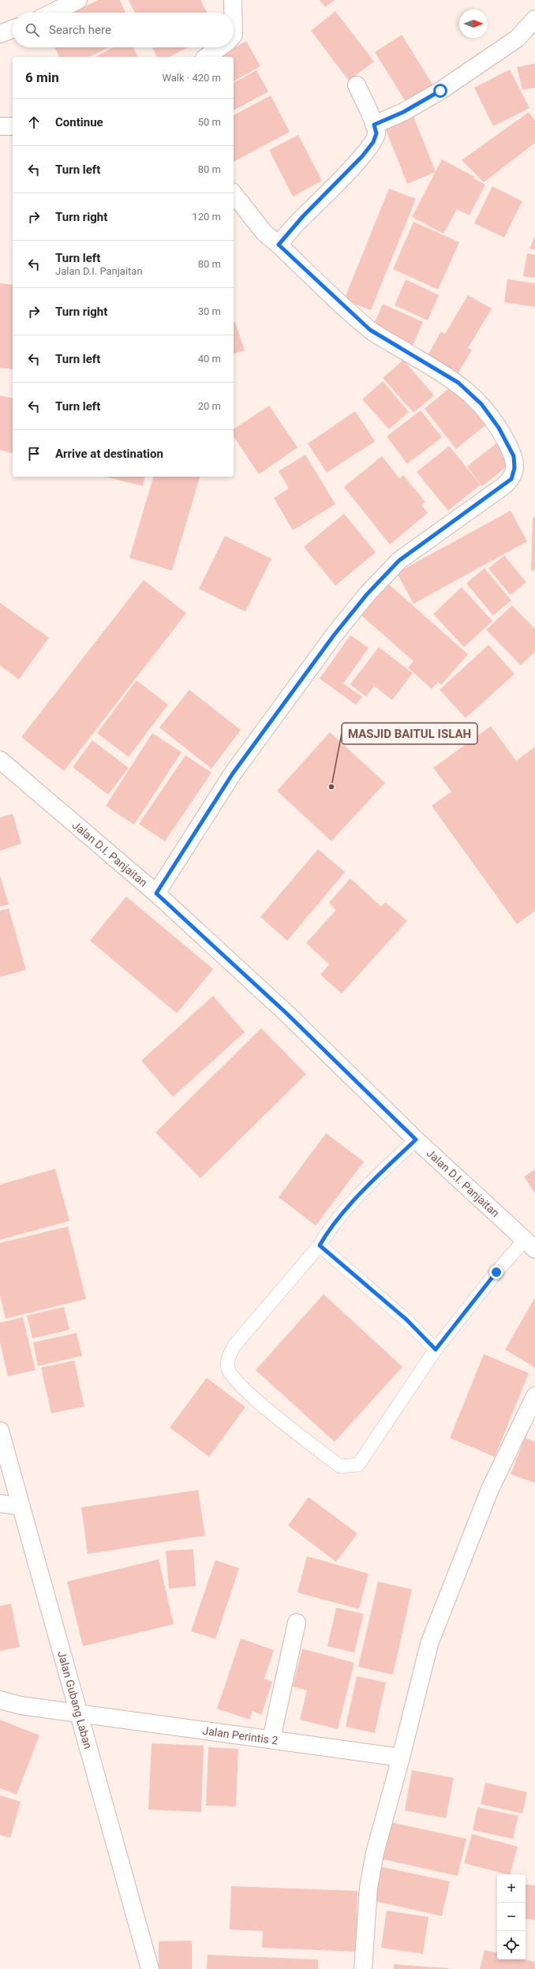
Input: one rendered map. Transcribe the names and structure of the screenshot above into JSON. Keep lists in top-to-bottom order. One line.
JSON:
{"streets":{"street":["Jalan D.I. Panjaitan","Jalan Gubang Laban","Jalan Perintis 2"]},"crossings":[["Jalan Gubang Laban","Jalan Perintis 2"]],"places":["MASJID BAITUL ISLAH"],"north":"right","page":{"search":"Search here","heading":["6 min","Walk · 420 m"],"list":[["Continue","50 m"],["Turn left","80 m"],["Turn right","120 m"],["Turn left","Jalan D.I. Panjaitan","80 m"],["Turn right","30 m"],["Turn left","40 m"],["Turn left","20 m"],"Arrive at destination"],"map_buttons":["+","−"]}}
